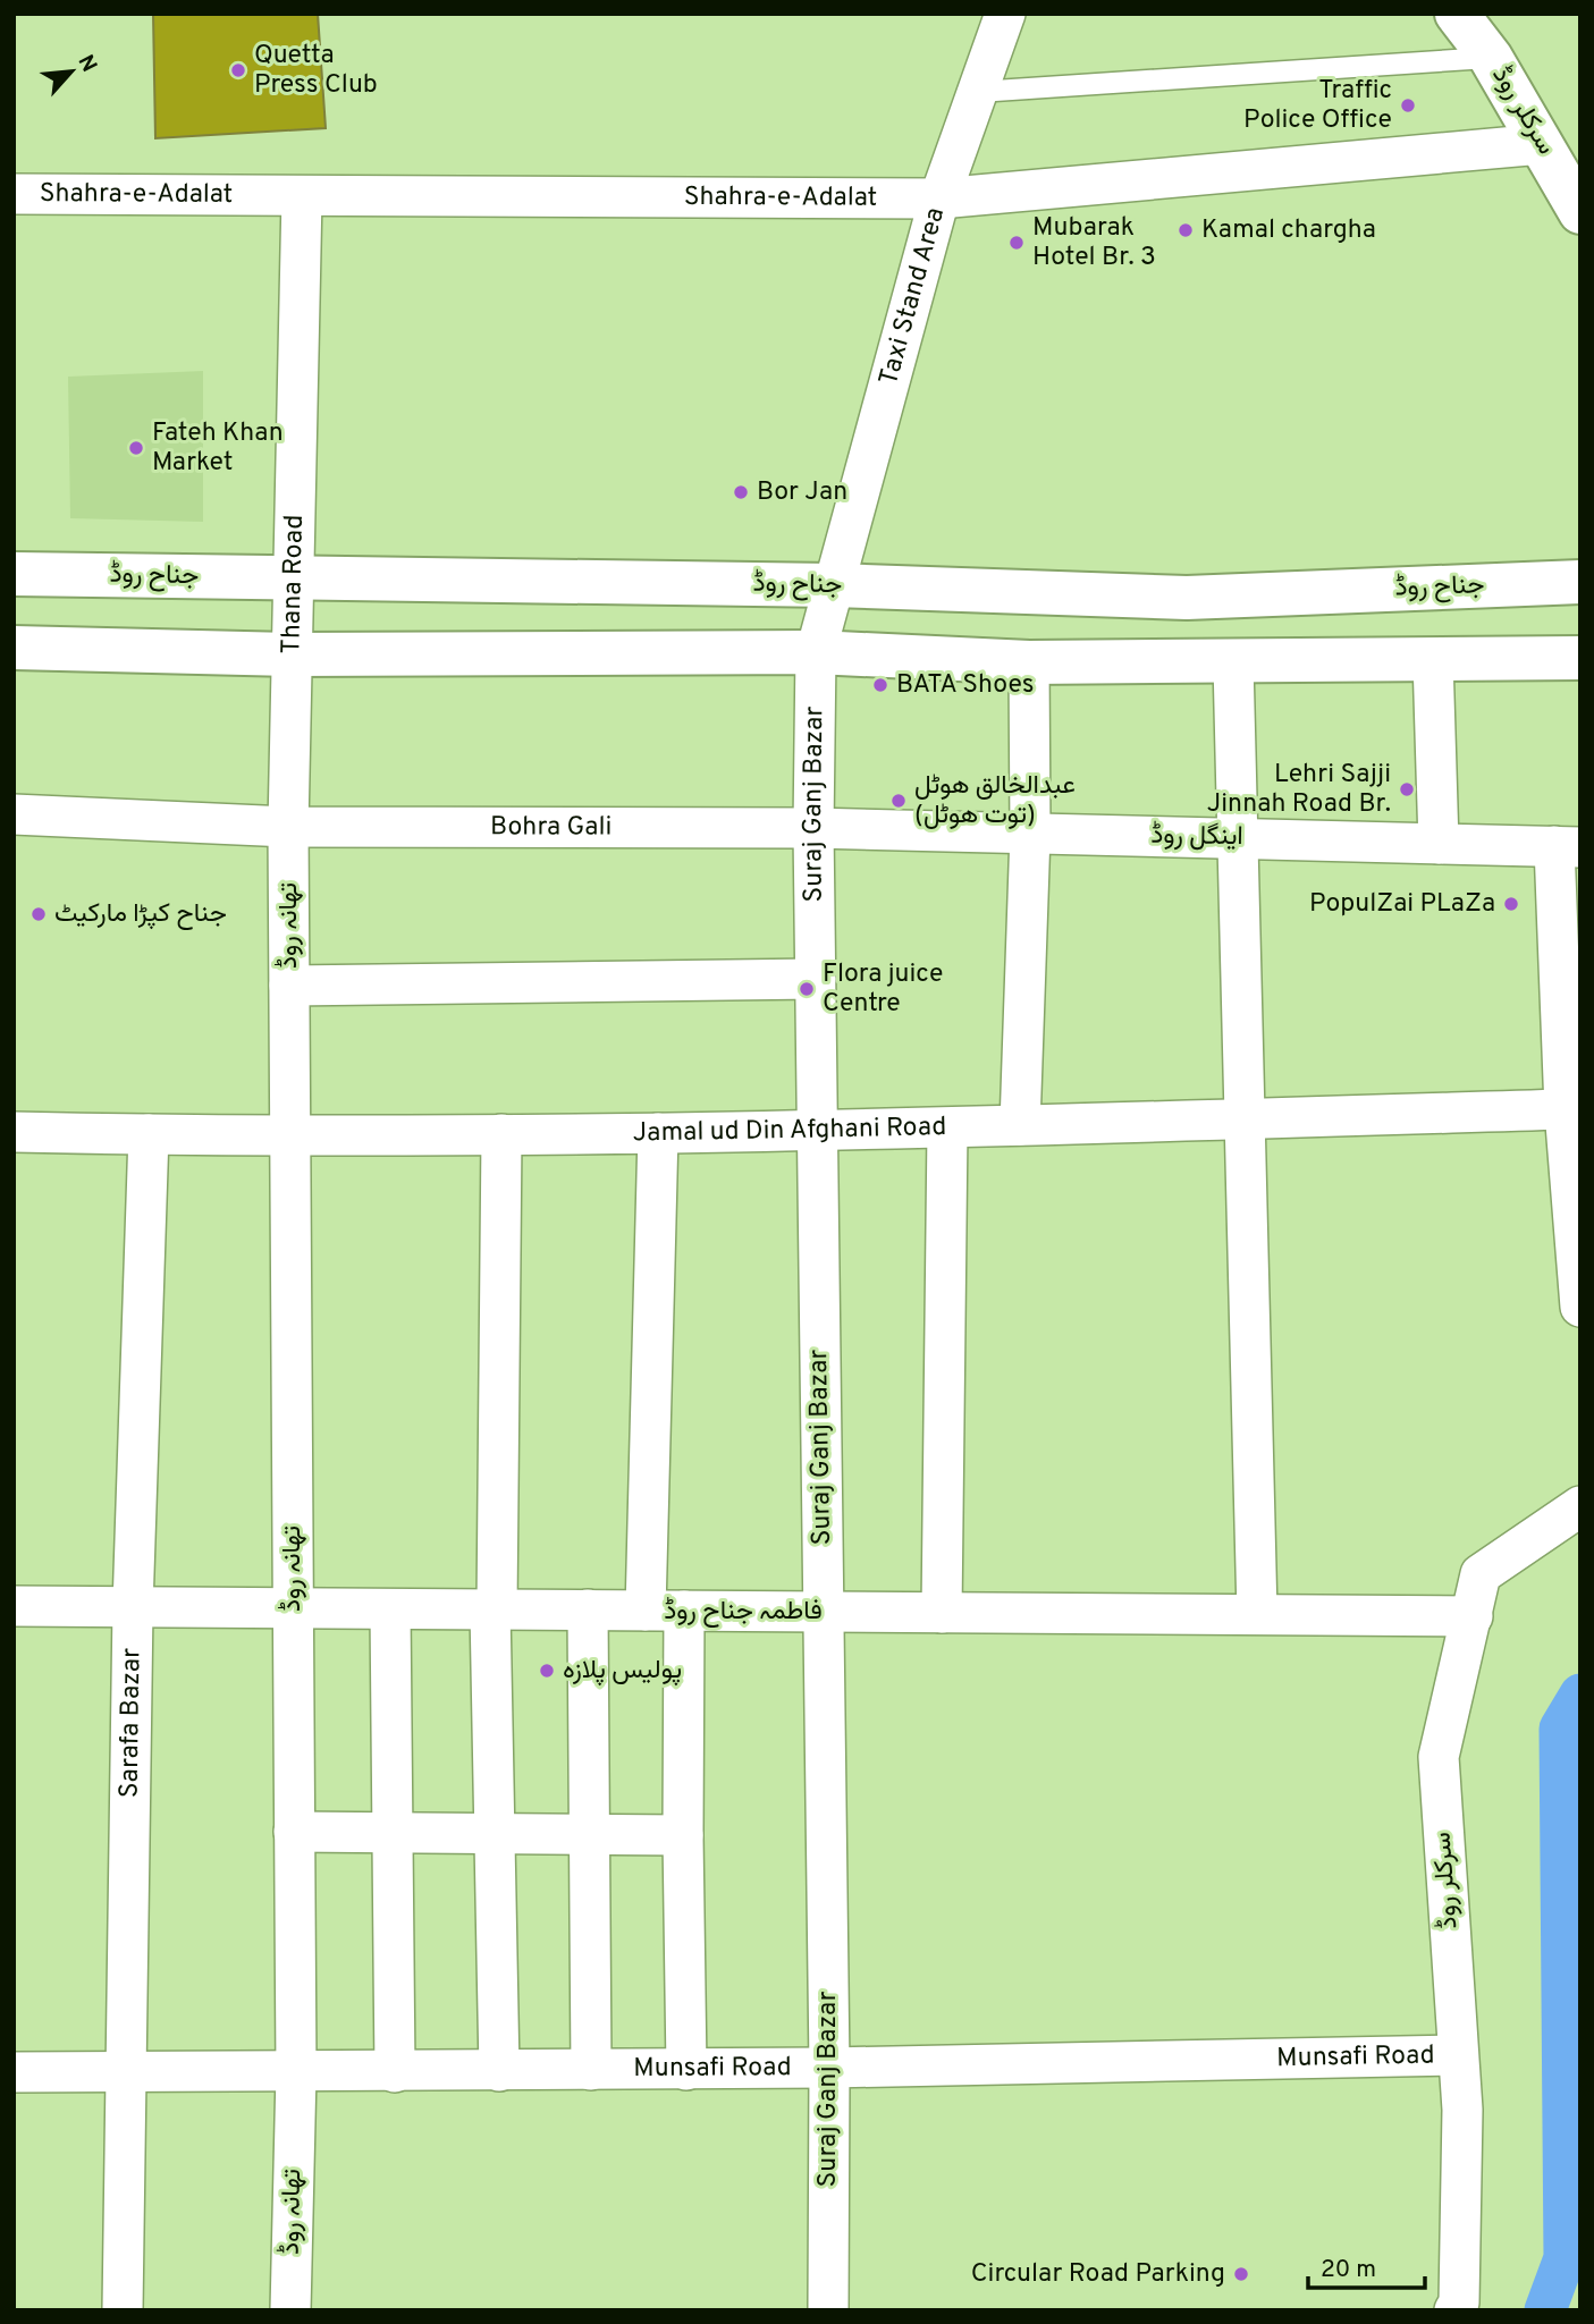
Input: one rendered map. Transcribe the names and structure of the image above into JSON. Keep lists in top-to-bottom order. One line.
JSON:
{"streets":{"main road":["سرکلر روڈ","جناح روڈ"],"street":["Shahra-e-Adalat","Taxi Stand Area","Thana Road","Suraj Ganj Bazar","Bohra Gali","اینگل روڈ","تھانہ روڈ","Jamal ud Din Afghani Road","فاطمہ جناح روڈ","Sarafa Bazar","Munsafi Road"]},"crossings":[["سرکلر روڈ","Shahra-e-Adalat"],["سرکلر روڈ","فاطمہ جناح روڈ"],["سرکلر روڈ","Munsafi Road"],["Shahra-e-Adalat","Taxi Stand Area"],["Shahra-e-Adalat","Thana Road"],["Taxi Stand Area","جناح روڈ"],["Taxi Stand Area","Suraj Ganj Bazar"],["جناح روڈ","Thana Road"],["جناح روڈ","Suraj Ganj Bazar"],["Thana Road","Bohra Gali"],["Thana Road","تھانہ روڈ"],["Suraj Ganj Bazar","Bohra Gali"],["Suraj Ganj Bazar","اینگل روڈ"],["Suraj Ganj Bazar","Jamal ud Din Afghani Road"],["Suraj Ganj Bazar","فاطمہ جناح روڈ"],["Suraj Ganj Bazar","Munsafi Road"],["Bohra Gali","اینگل روڈ"],["Bohra Gali","تھانہ روڈ"],["تھانہ روڈ","Jamal ud Din Afghani Road"],["تھانہ روڈ","فاطمہ جناح روڈ"],["تھانہ روڈ","Munsafi Road"],["Jamal ud Din Afghani Road","Sarafa Bazar"],["فاطمہ جناح روڈ","Sarafa Bazar"],["Sarafa Bazar","Munsafi Road"]],"places":["Quetta Press Club","Traffic Police Office","Kamal chargha","Mubarak Hotel Br. 3","Fateh Khan Market","Bor Jan","BATA Shoes","Lehri Sajji Jinnah Road Br.","عبدالخالق ھوٹل (توت ھوٹل)","PopulZai PLaZa","جناح کپڑا مارکیٹ","Flora juice Centre","پولیس پلازہ","Circular Road Parking"],"scale_bar":"20 m","north":"top right"}
